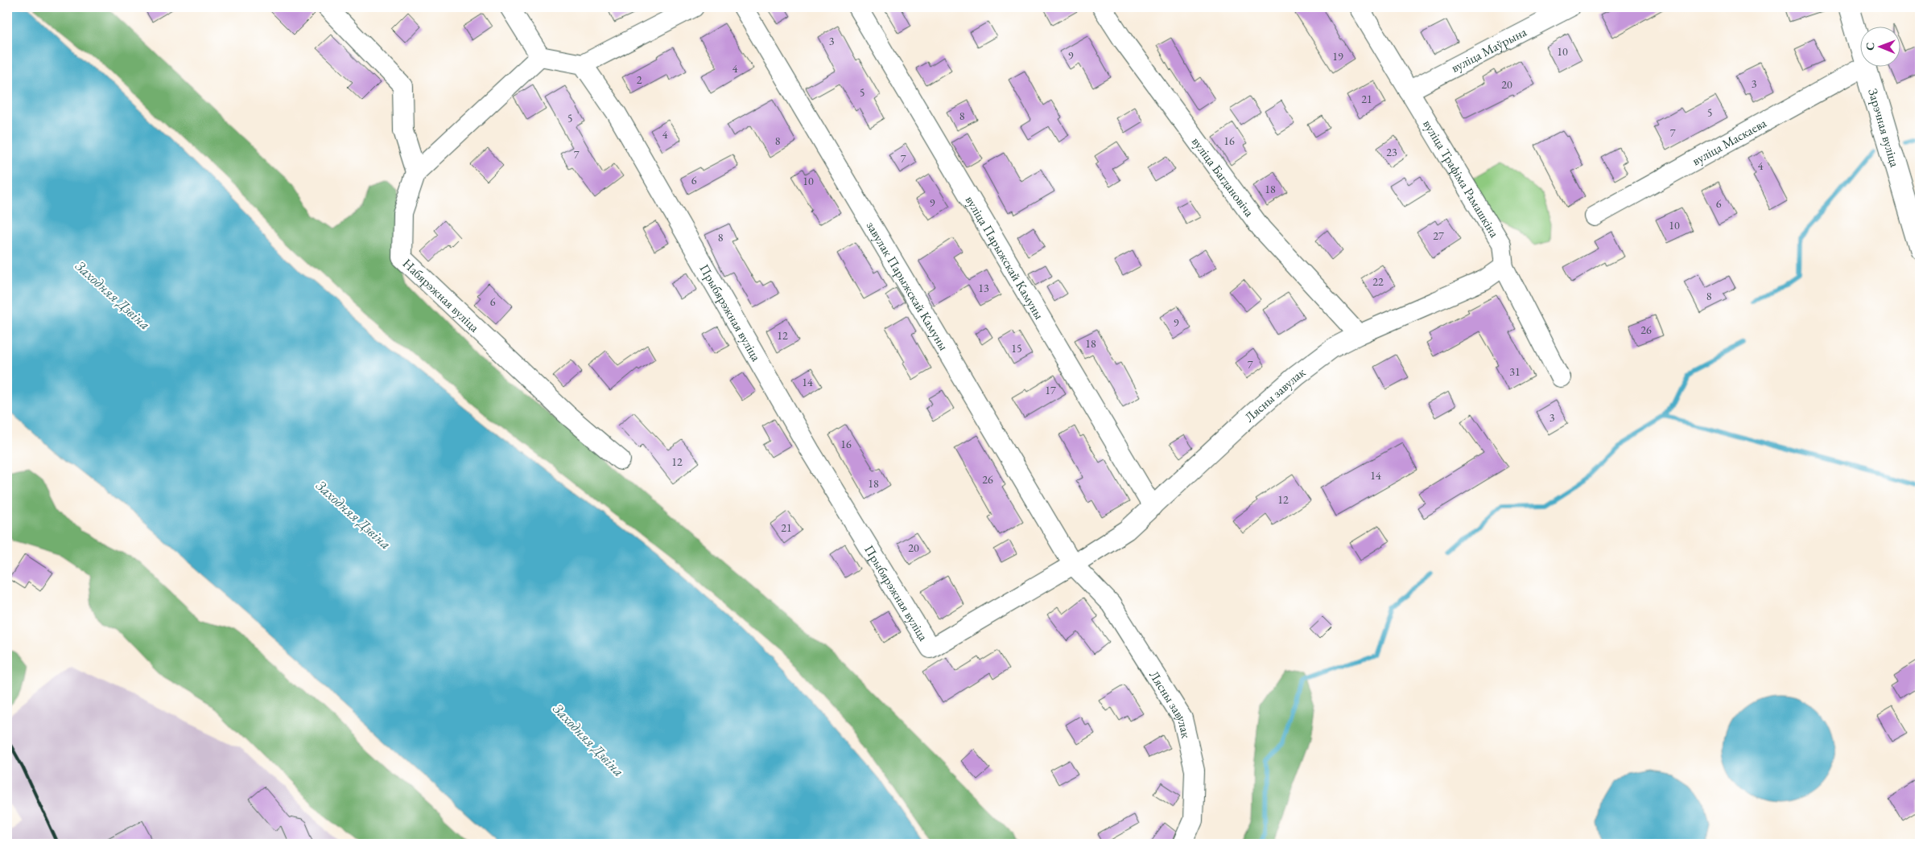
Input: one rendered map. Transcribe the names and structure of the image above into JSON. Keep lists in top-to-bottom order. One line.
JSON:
{"streets":{"street":["вуліца Маўрына","Зарэчная вуліца","вуліца Маскаева","вуліца Багдановіча","вуліца Трафіма Рамашкіна","вуліца Парыжскай Камуны","завулак Парыжскай Камуны","Набярэжная вуліца","Прыбярэжная вуліца","Лясны завулак"]},"crossings":[["вуліца Маўрына","вуліца Трафіма Рамашкіна"],["Зарэчная вуліца","вуліца Маскаева"],["вуліца Багдановіча","Лясны завулак"],["вуліца Трафіма Рамашкіна","Лясны завулак"],["вуліца Парыжскай Камуны","Лясны завулак"],["завулак Парыжскай Камуны","Лясны завулак"],["Прыбярэжная вуліца","Лясны завулак"]],"water":["Заходняя Дзвіна"],"house_numbers":["3","10","9","19","4","2","3","20","5","21","5","8","5","7","4","8","16","23","7","7","4","6","10","18","9","6","10","27","8","22","13","8","6","9","26","12","18","15","7","31","14","17","3","16","12","14","26","18","12","21","20"],"north":"left"}
